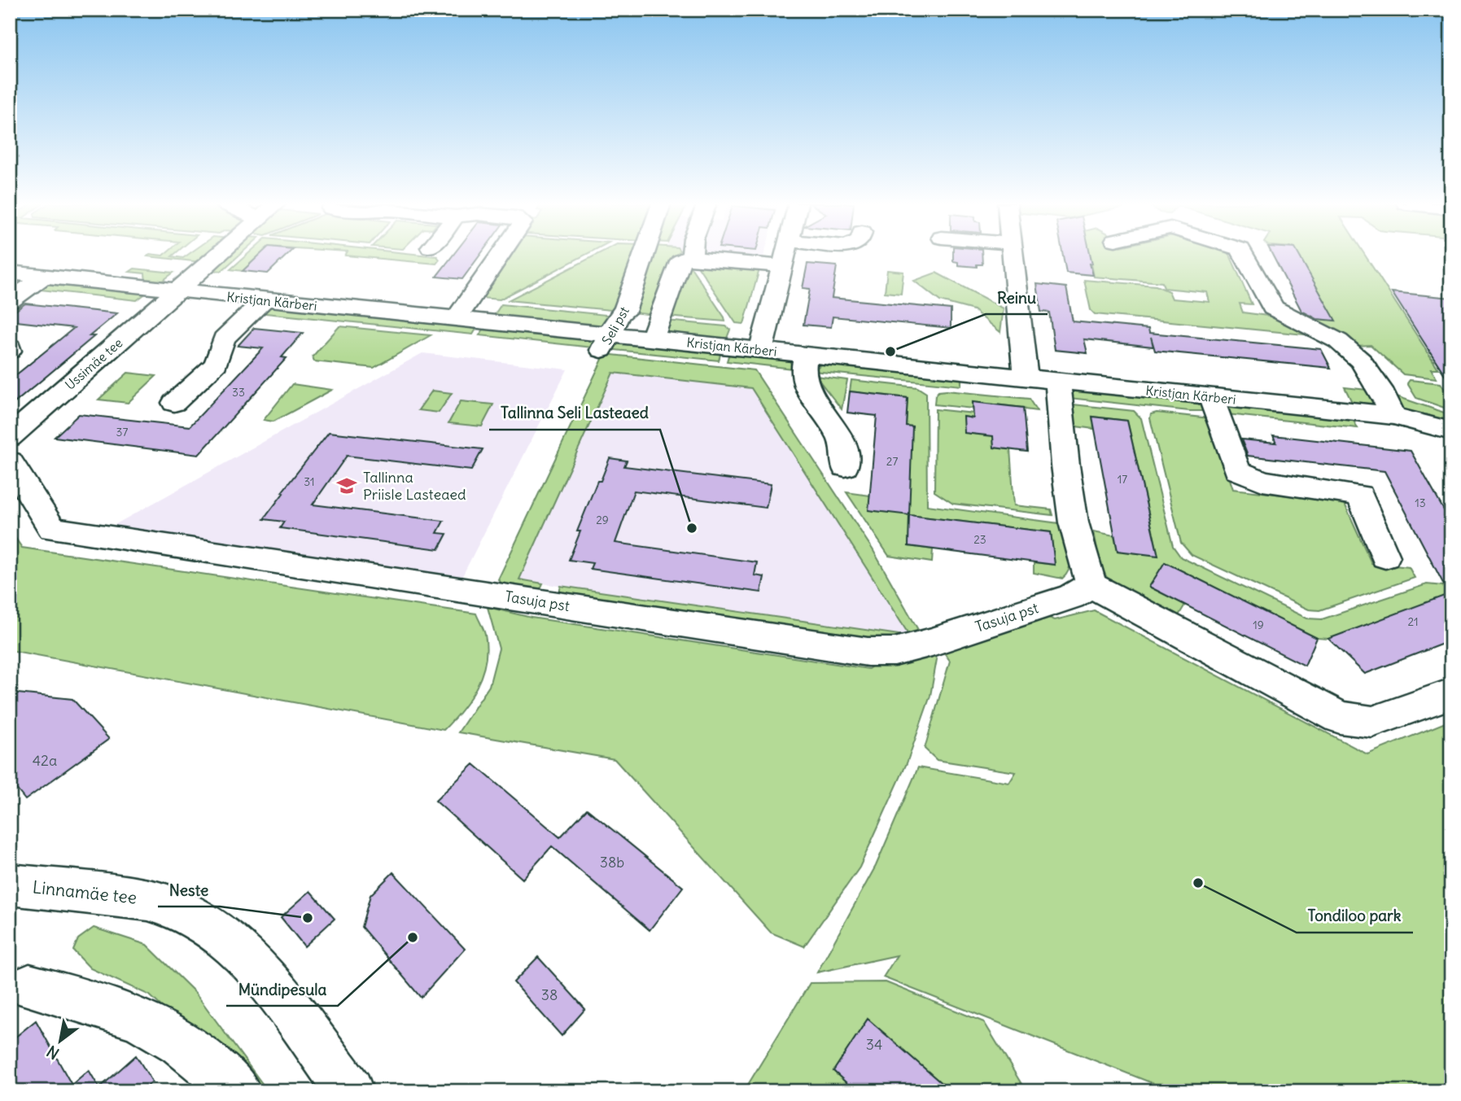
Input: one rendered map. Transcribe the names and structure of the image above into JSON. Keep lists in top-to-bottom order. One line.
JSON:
{"streets":{"street":["Kristjan Kärberi","Seli pst","Ussimäe tee","Tasuja pst","Linnamäe tee"]},"crossings":[["Kristjan Kärberi","Seli pst"],["Kristjan Kärberi","Ussimäe tee"]],"places":{"other":["Reinu","Tallinna Seli Lasteaed","Tondiloo park","Neste","Mündipesula"],"school or university":["Tallinna Priisle Lasteaed"]},"house_numbers":["33","37","27","17","31","13","29","23","21","19","42a","38b","38","34"],"north":"bottom left"}
